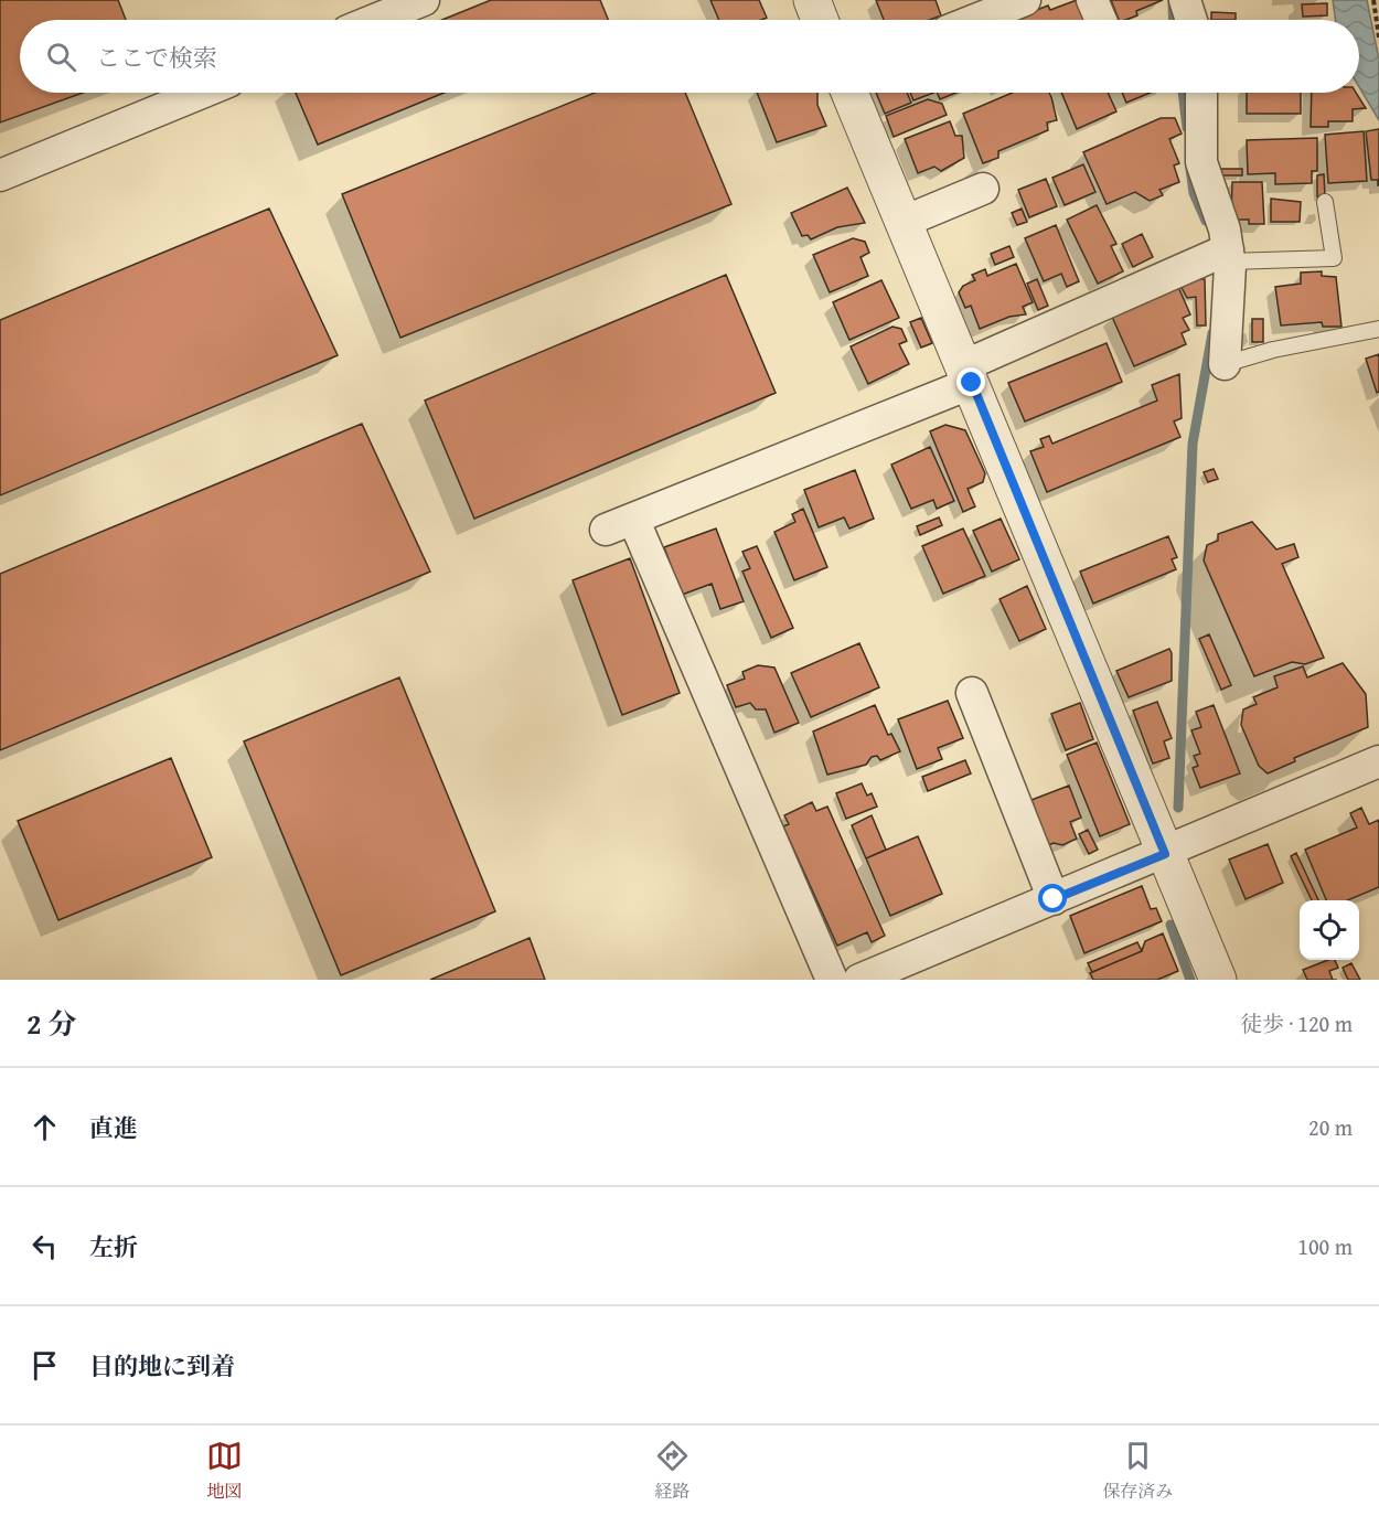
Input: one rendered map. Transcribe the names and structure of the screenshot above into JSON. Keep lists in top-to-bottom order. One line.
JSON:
{"page":{"search":"ここで検索","heading":["2 分","徒歩 · 120 m"],"list":[["直進","20 m"],["左折","100 m"],"目的地に到着"],"nav":["地図","経路","保存済み"]}}
